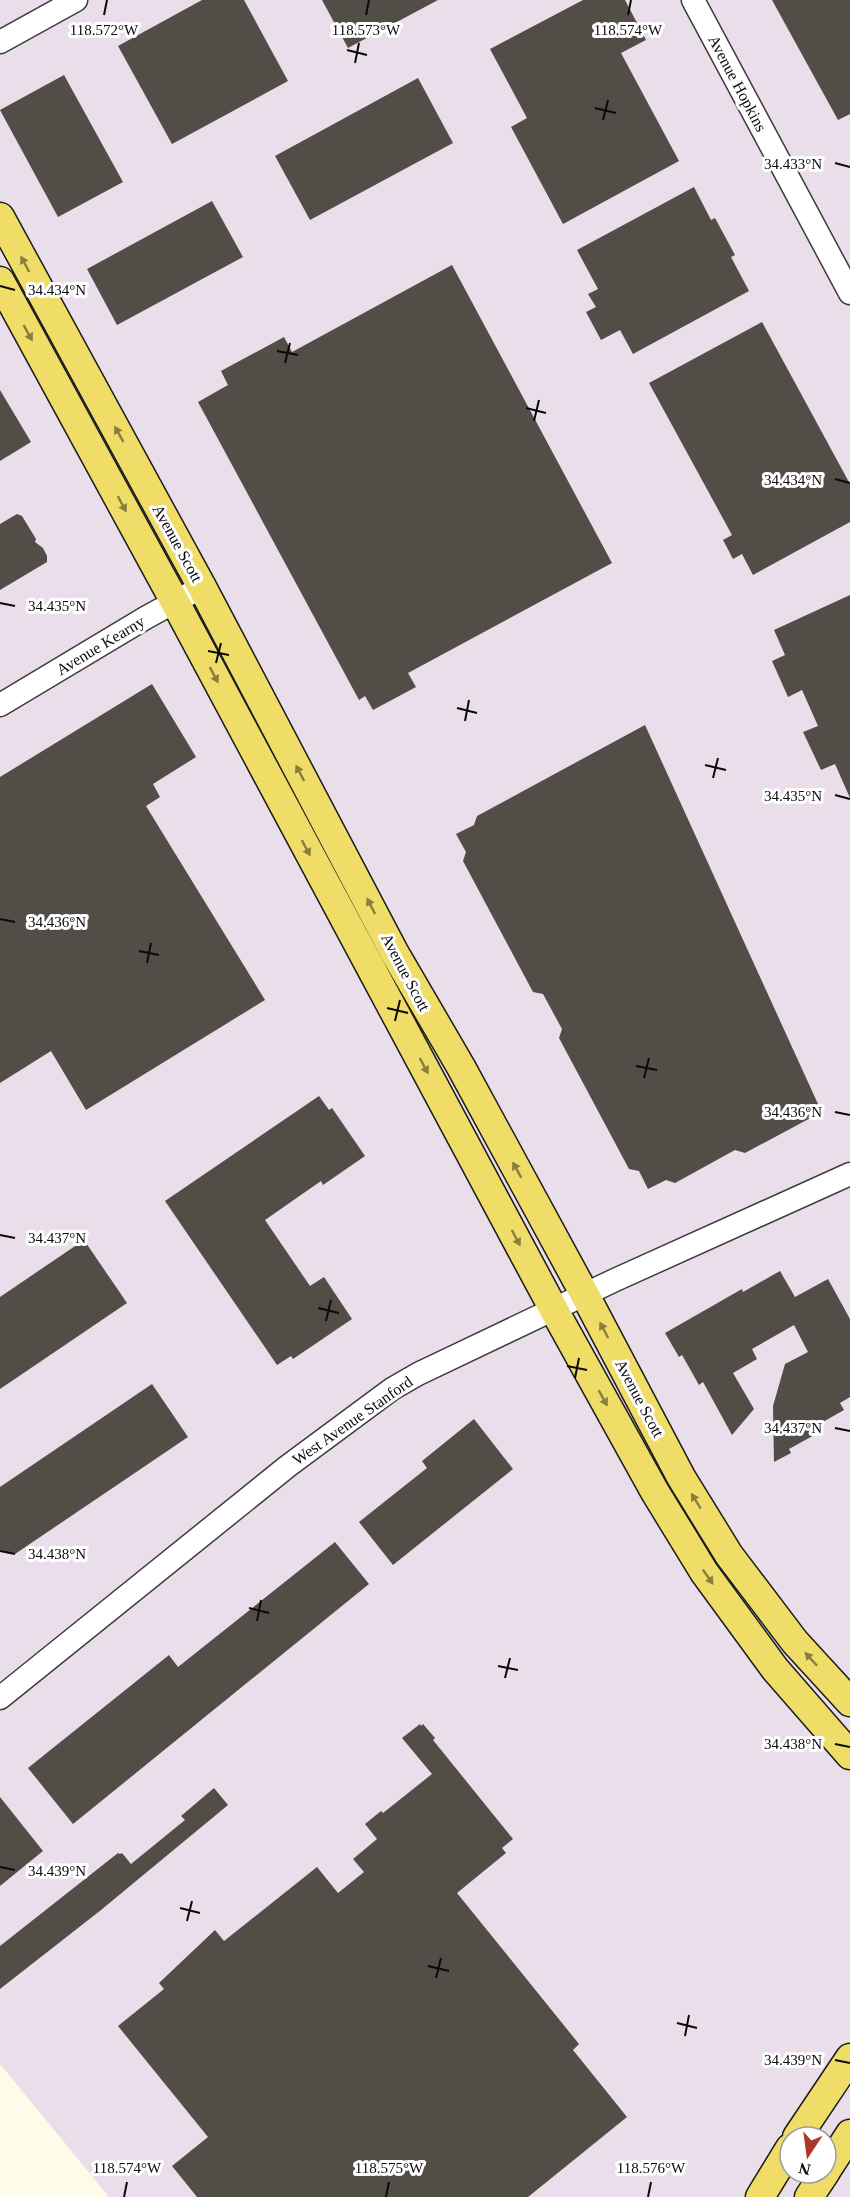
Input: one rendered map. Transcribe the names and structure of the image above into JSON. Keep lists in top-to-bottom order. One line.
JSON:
{"streets":{"main road":["Avenue Scott"],"street":["Avenue Hopkins","Avenue Kearny","West Avenue Stanford"]},"crossings":[["Avenue Scott","Avenue Kearny"],["Avenue Scott","West Avenue Stanford"]],"north":"bottom","coordinates":["118.572°W","118.574°W","118.573°W","34.433°N","34.434°N","34.435°N","34.436°N","34.437°N","34.438°N","34.439°N","118.575°W","118.576°W"]}
